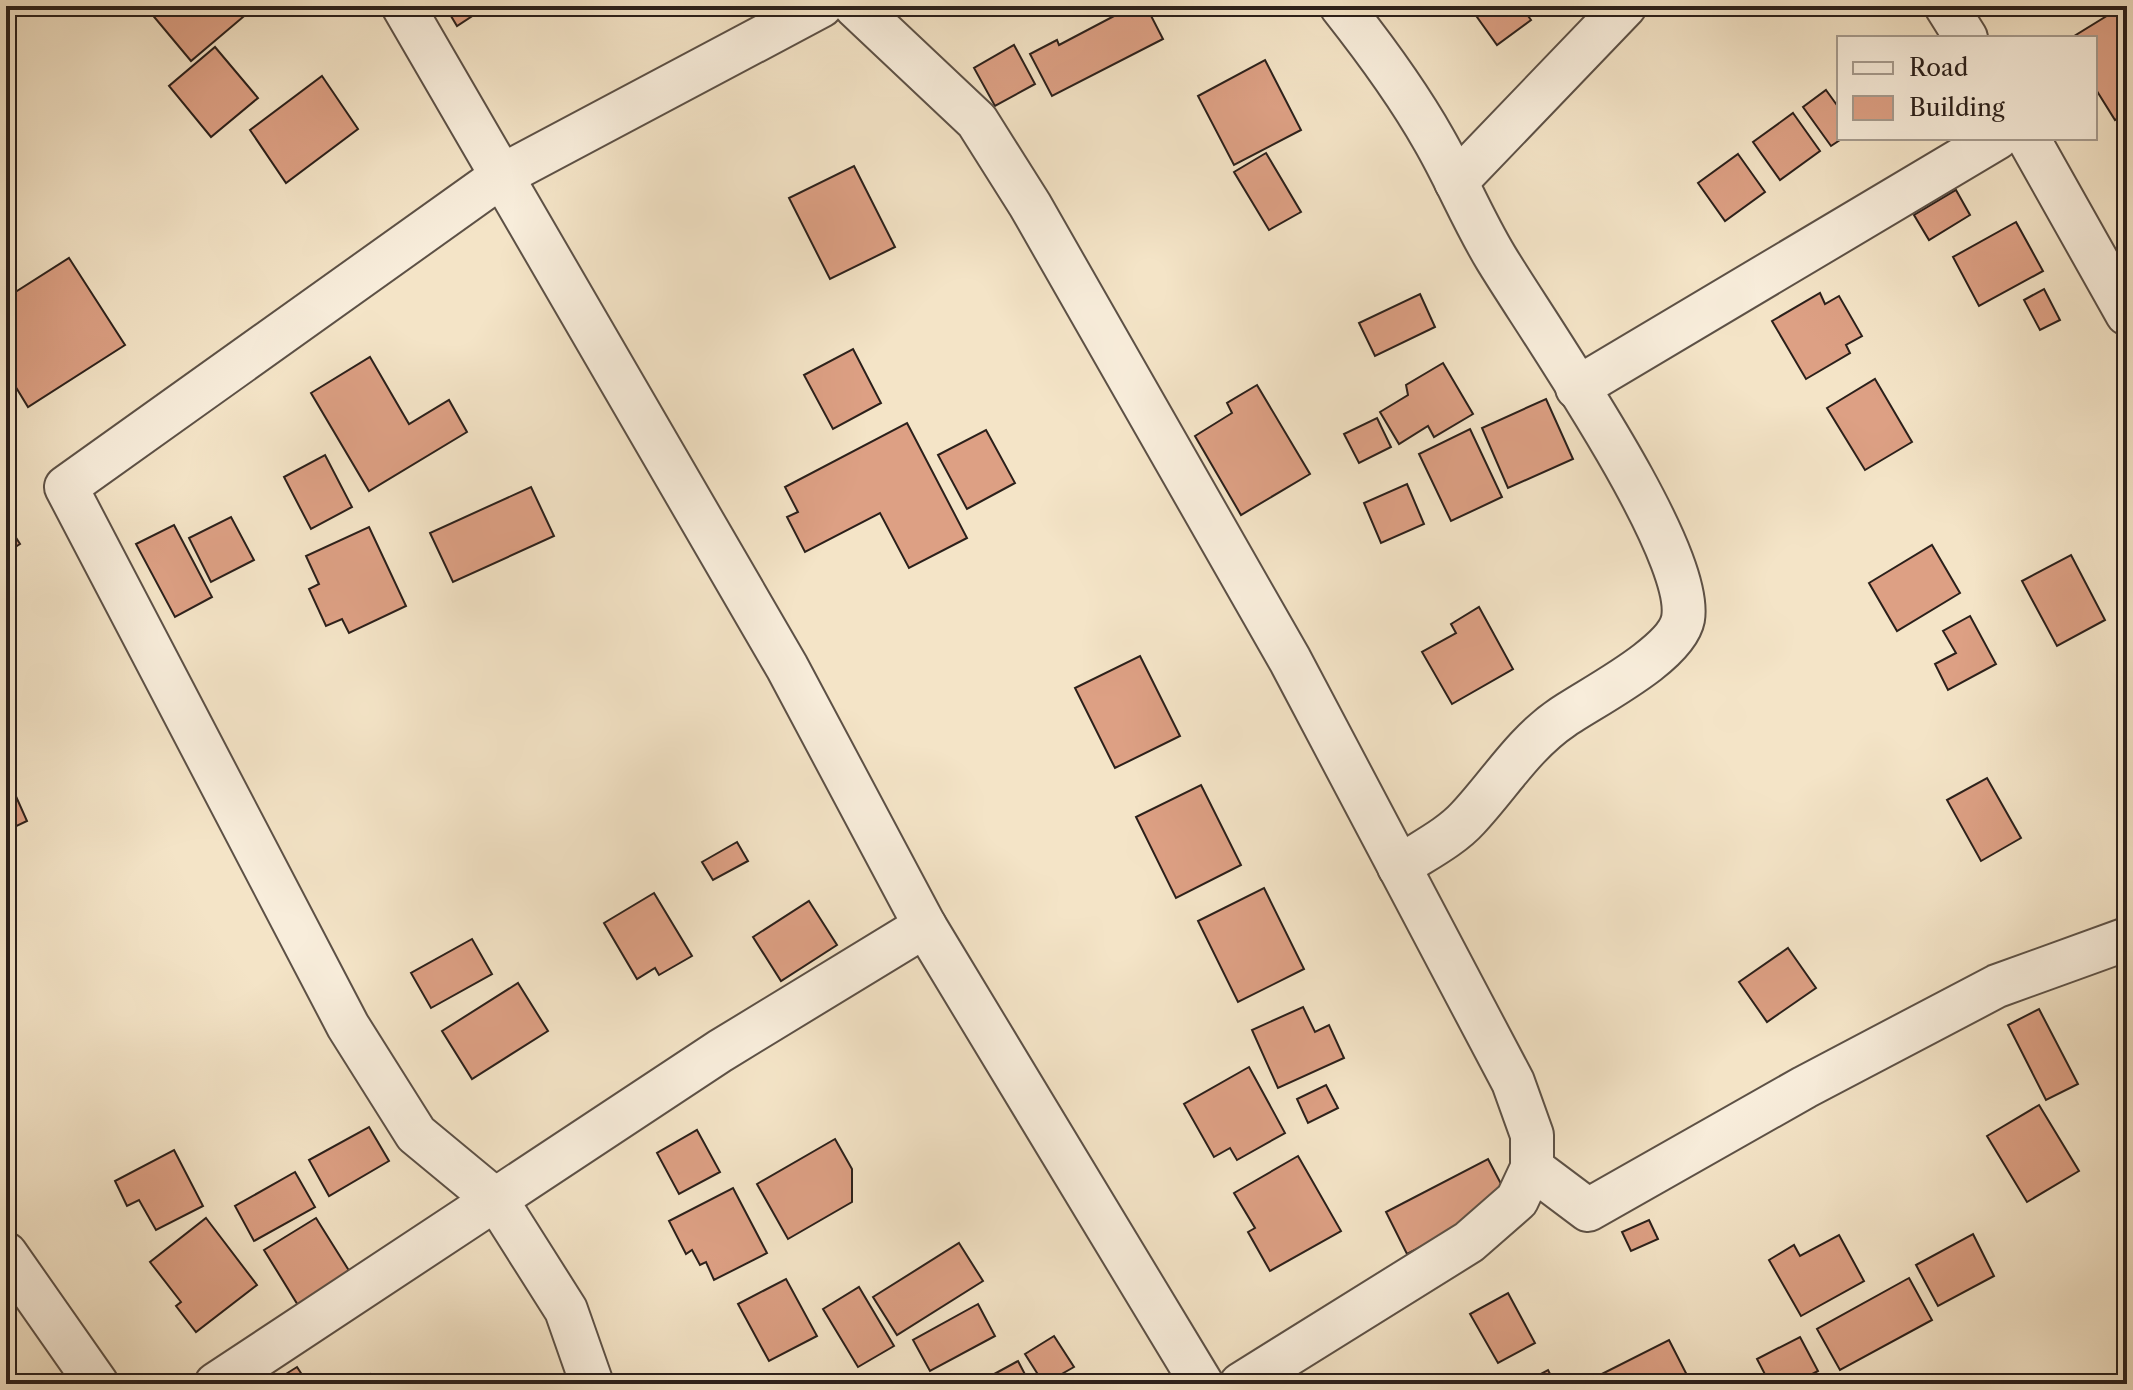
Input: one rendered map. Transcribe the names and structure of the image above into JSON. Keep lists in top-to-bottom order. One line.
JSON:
{"legend":["Road","Building"]}
